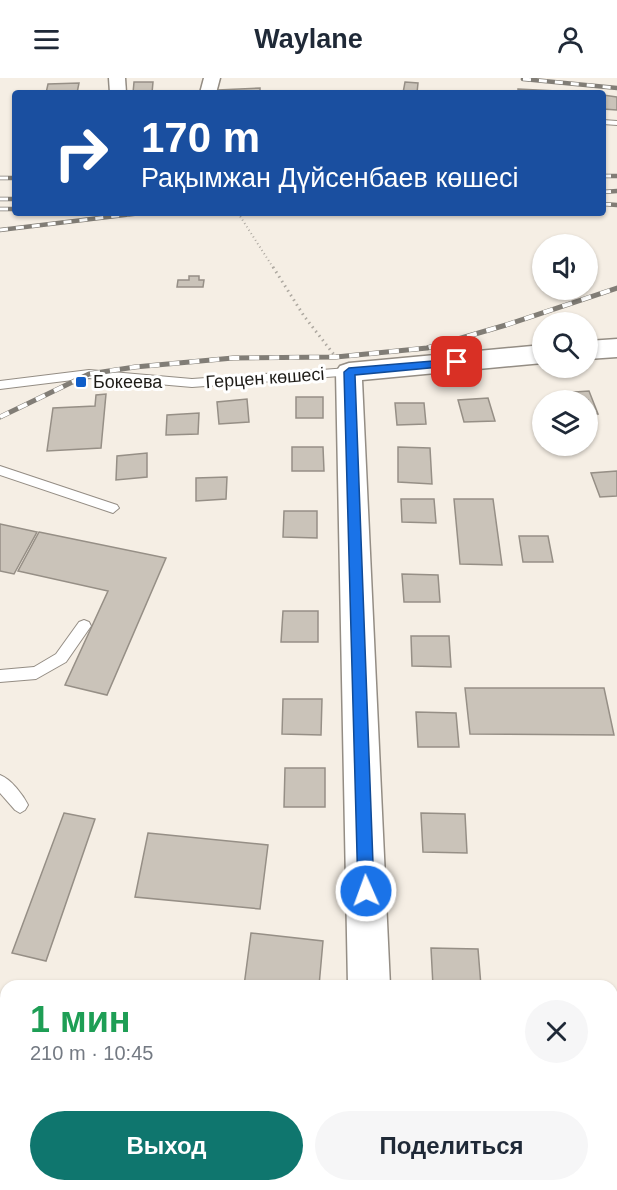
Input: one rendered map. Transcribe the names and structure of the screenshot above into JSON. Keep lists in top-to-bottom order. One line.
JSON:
{"streets":{"street":["Герцен көшесі"]},"places":{"transit":["Бокеева"]},"page":{"header":"Waylane","turn":["170 m","Рақымжан Дүйсенбаев көшесі"],"heading":["1 мин","210 m · 10:45"],"buttons":["Выход","Поделиться"]}}
